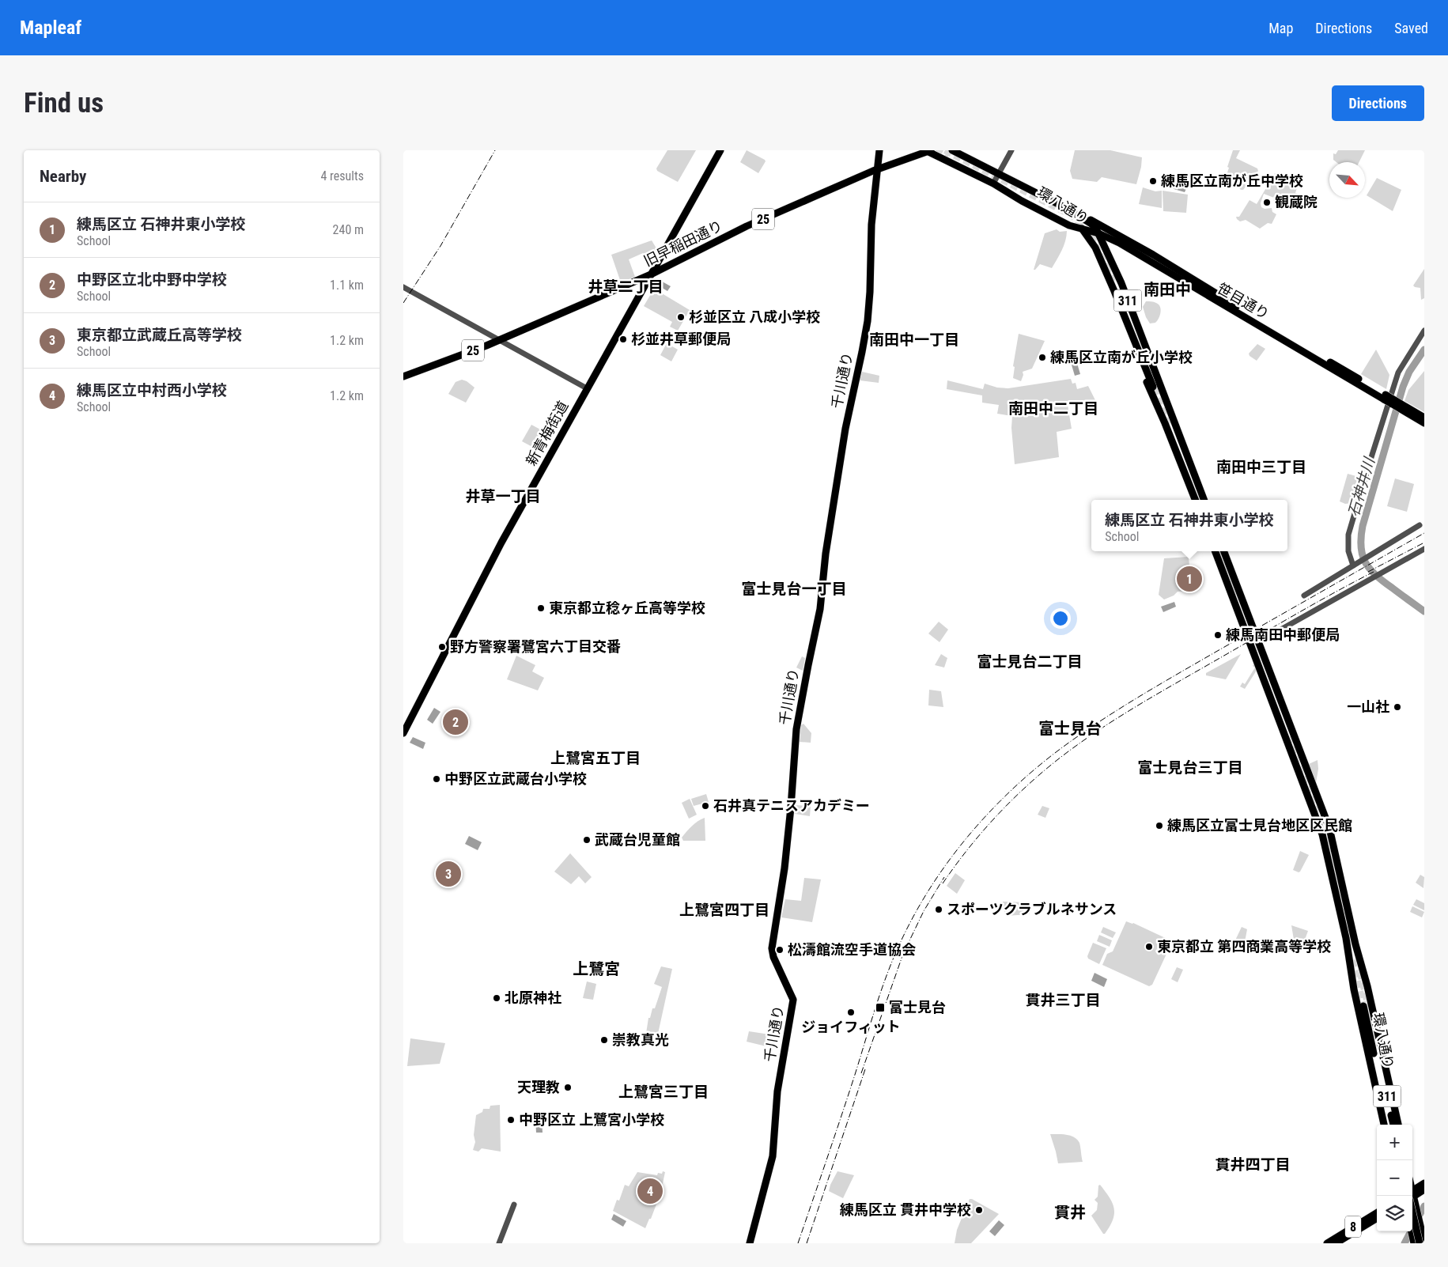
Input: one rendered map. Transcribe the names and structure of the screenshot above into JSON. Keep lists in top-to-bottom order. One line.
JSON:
{"streets":{"main road":["環八通り","25","旧早稲田通り","311","笹目通り","千川通り","新青梅街道","8"]},"crossings":[["環八通り","笹目通り"],["旧早稲田通り","千川通り"],["旧早稲田通り","新青梅街道"],["311","笹目通り"]],"districts":["井草二丁目","南田中","南田中一丁目","南田中二丁目","南田中三丁目","井草一丁目","富士見台一丁目","富士見台二丁目","富士見台","上鷺宮五丁目","富士見台三丁目","上鷺宮四丁目","上鷺宮","貫井三丁目","上鷺宮三丁目","貫井四丁目","貫井"],"water":["石神井川"],"places":{"other":["練馬区立南が丘中学校","観蔵院","杉並区立 八成小学校","杉並井草郵便局","練馬区立南が丘小学校","東京都立稔ヶ丘高等学校","練馬南田中郵便局","野方警察署鷺宮六丁目交番","一山社","中野区立武蔵台小学校","石井真テニスアカデミー","練馬区立富士見台地区区民館","武蔵台児童館","スポーツクラブルネサンス","東京都立 第四商業高等学校","松濤館流空手道協会","北原神社","ジョイフィット","崇教真光","天理教","中野区立 上鷺宮小学校","練馬区立 貫井中学校"],"transit":["富士見台"]},"north":"bottom right","page":{"header":"Mapleaf","nav":["Map","Directions","Saved"],"buttons":"Directions","title":"Find us","heading":["Nearby","4 results"],"list":[{"mark":"1","name":"練馬区立 石神井東小学校","note":"School","value":"240 m"},{"mark":"2","name":"中野区立北中野中学校","note":"School","value":"1.1 km"},{"mark":"3","name":"東京都立武蔵丘高等学校","note":"School","value":"1.2 km"},{"mark":"4","name":"練馬区立中村西小学校","note":"School","value":"1.2 km"}],"popup":["練馬区立 石神井東小学校","School"],"pins":["1","2","3","4"],"map_buttons":["+","−"]}}
